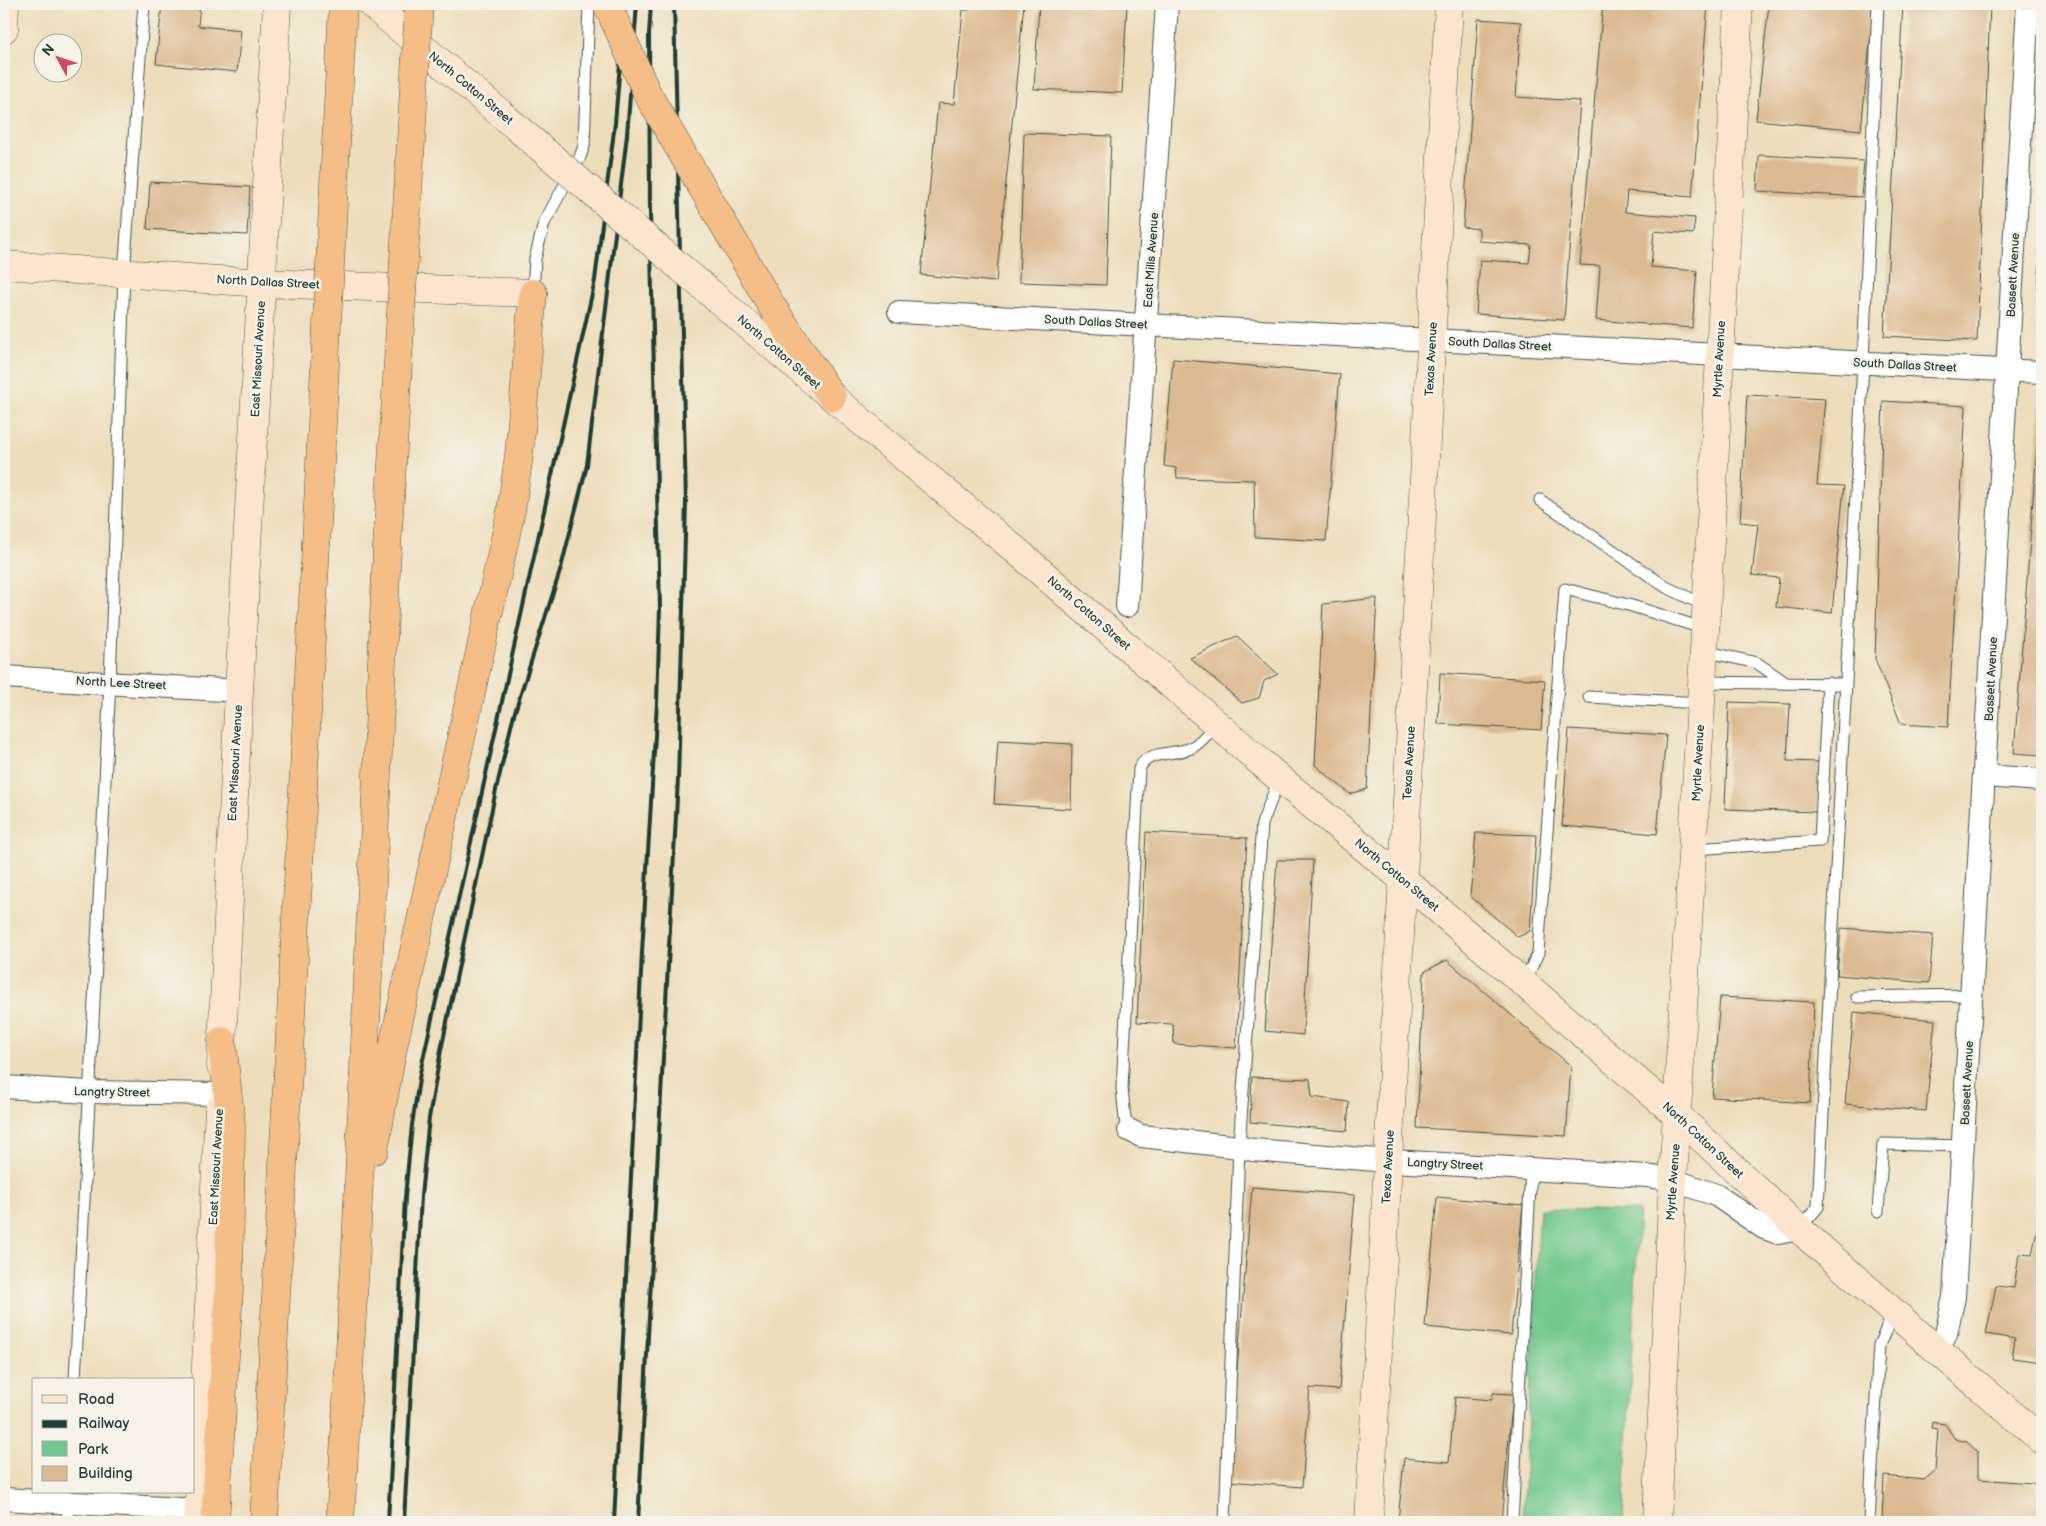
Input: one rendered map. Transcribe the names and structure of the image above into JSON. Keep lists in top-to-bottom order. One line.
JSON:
{"streets":{"main road":["North Cotton Street","North Dallas Street","East Missouri Avenue","Texas Avenue","Myrtle Avenue"],"street":["East Mills Avenue","Bassett Avenue","South Dallas Street","North Lee Street","Langtry Street"]},"crossings":[["North Cotton Street","Bassett Avenue"],["North Cotton Street","Texas Avenue"],["North Cotton Street","Myrtle Avenue"],["East Mills Avenue","South Dallas Street"],["Bassett Avenue","South Dallas Street"],["North Dallas Street","East Missouri Avenue"],["South Dallas Street","Texas Avenue"],["South Dallas Street","Myrtle Avenue"],["East Missouri Avenue","North Lee Street"],["East Missouri Avenue","Langtry Street"],["Texas Avenue","Langtry Street"],["Myrtle Avenue","Langtry Street"]],"legend":["Road","Railway","Park","Building"],"north":"top left"}
